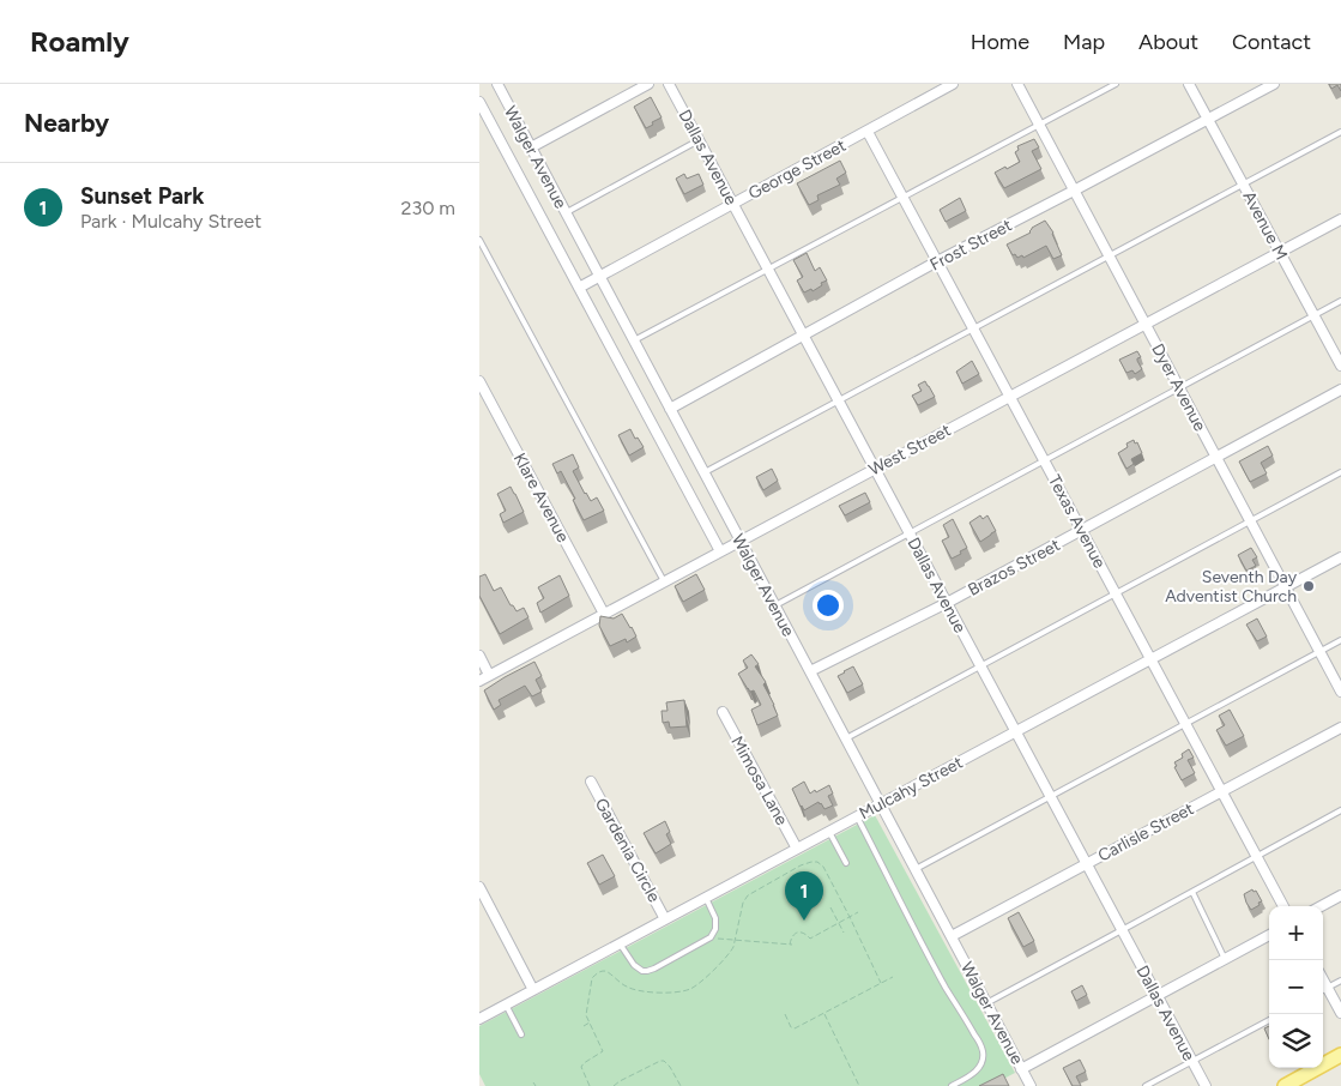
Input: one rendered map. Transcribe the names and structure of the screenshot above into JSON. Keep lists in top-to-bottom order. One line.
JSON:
{"streets":{"street":["Walger Avenue","Dallas Avenue","George Street","Avenue M","Frost Street","Dyer Avenue","West Street","Klare Avenue","Texas Avenue","Brazos Street","Mimosa Lane","Mulcahy Street","Carlisle Street","Gardenia Circle"]},"crossings":[["Walger Avenue","George Street"],["Walger Avenue","Frost Street"],["Walger Avenue","West Street"],["Walger Avenue","Brazos Street"],["Walger Avenue","Mulcahy Street"],["Walger Avenue","Carlisle Street"],["Dallas Avenue","George Street"],["Dallas Avenue","Frost Street"],["Dallas Avenue","West Street"],["Dallas Avenue","Brazos Street"],["Dallas Avenue","Mulcahy Street"],["Dallas Avenue","Carlisle Street"],["George Street","Texas Avenue"],["Avenue M","Frost Street"],["Avenue M","West Street"],["Frost Street","Dyer Avenue"],["Frost Street","Texas Avenue"],["Dyer Avenue","West Street"],["Dyer Avenue","Brazos Street"],["Dyer Avenue","Mulcahy Street"],["West Street","Klare Avenue"],["West Street","Texas Avenue"],["Texas Avenue","Brazos Street"],["Texas Avenue","Mulcahy Street"],["Texas Avenue","Carlisle Street"],["Mimosa Lane","Mulcahy Street"],["Mulcahy Street","Gardenia Circle"]],"places":["Seventh Day Adventist Church"],"page":{"header":"Roamly","nav":["Home","Map","About","Contact"],"heading":"Nearby","list":[{"mark":"1","name":"Sunset Park","note":"Park · Mulcahy Street","value":"230 m"}],"pins":"1","map_buttons":["+","−"]}}
